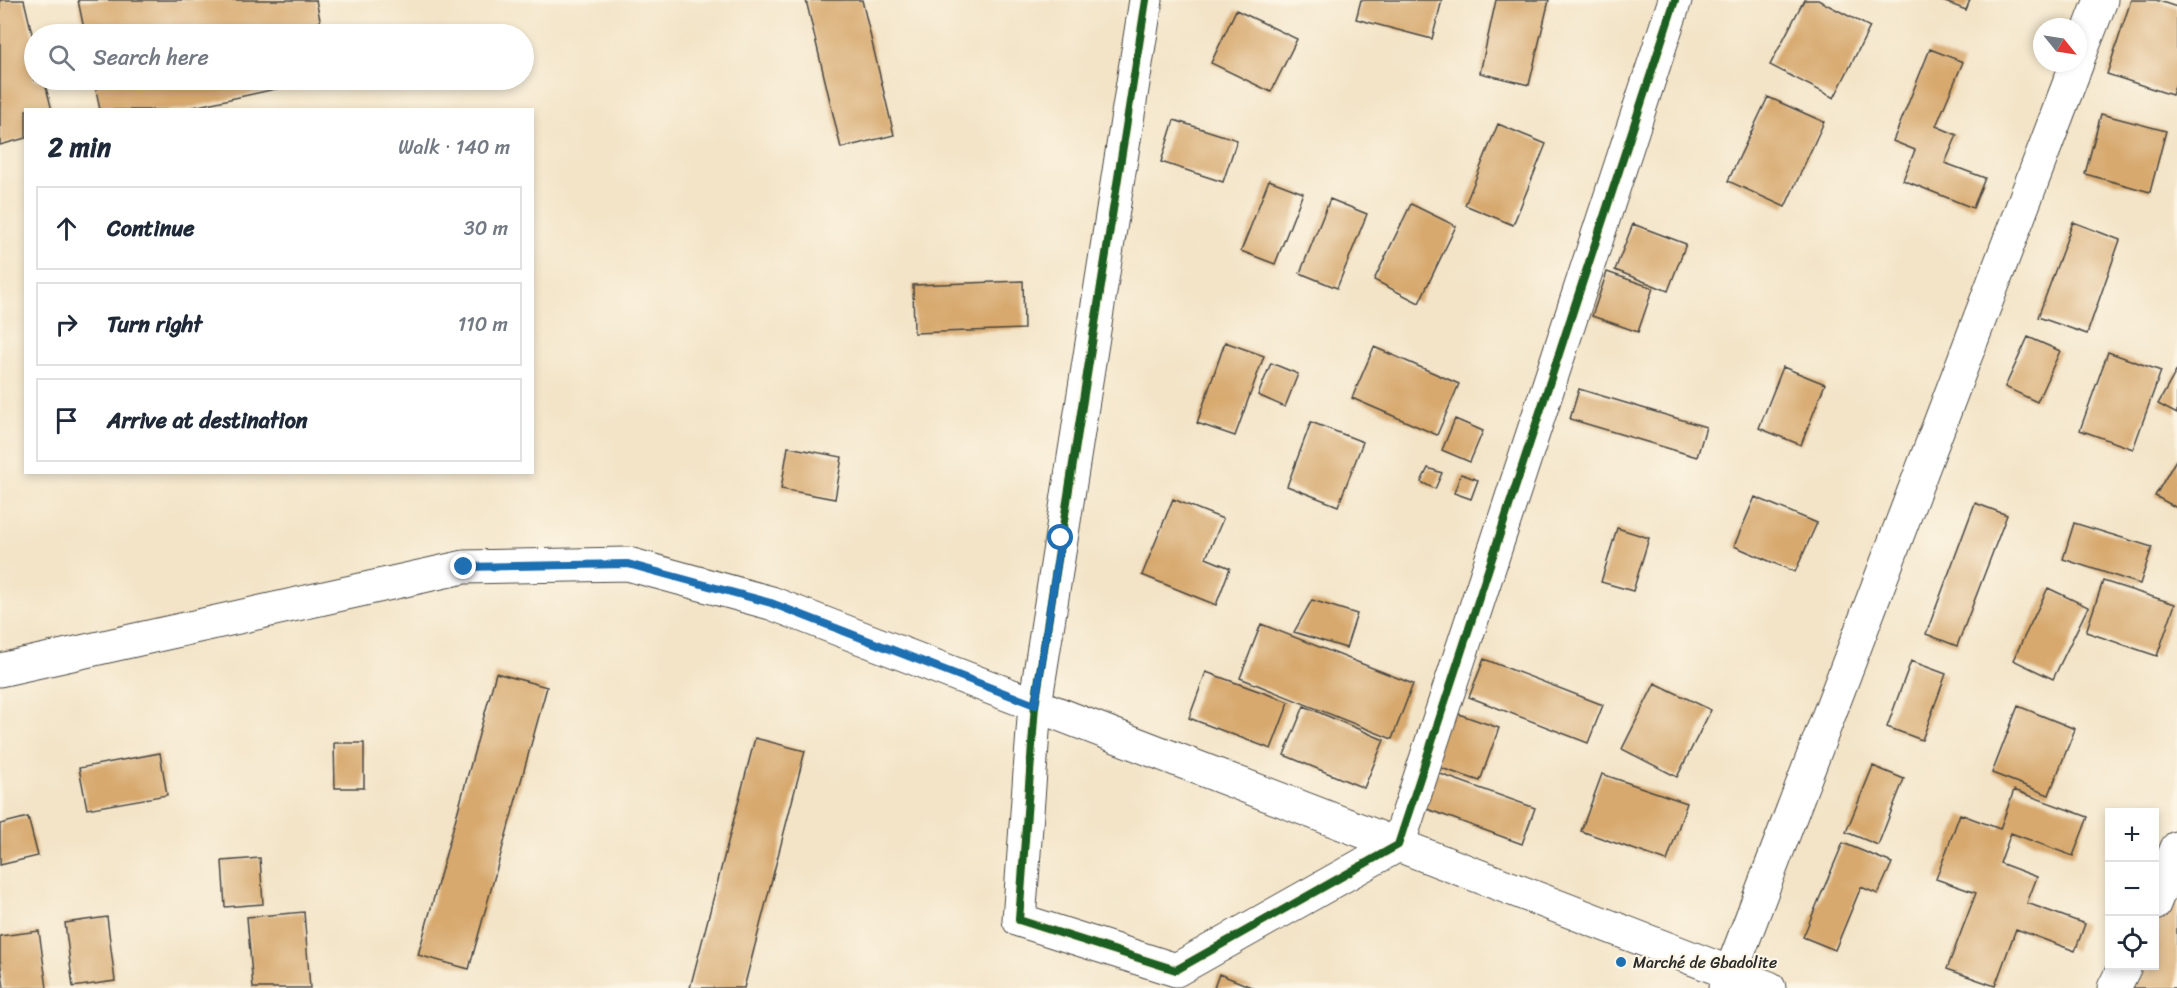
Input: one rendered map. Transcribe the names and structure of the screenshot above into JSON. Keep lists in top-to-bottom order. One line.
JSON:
{"places":["Marché de Gbadolite"],"north":"bottom right","page":{"search":"Search here","heading":["2 min","Walk · 140 m"],"list":[["Continue","30 m"],["Turn right","110 m"],"Arrive at destination"],"map_buttons":["+","−"]}}
